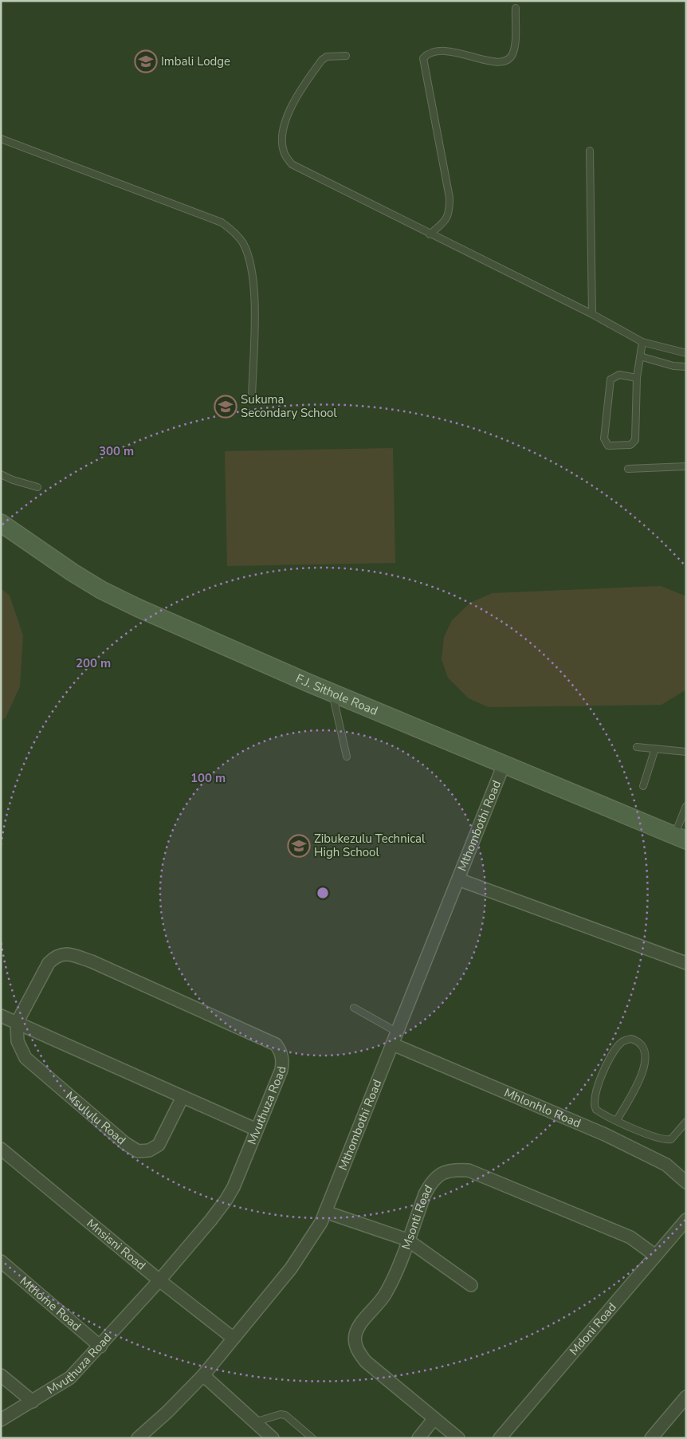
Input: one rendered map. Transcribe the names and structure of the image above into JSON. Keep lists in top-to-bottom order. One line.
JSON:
{"streets":{"street":["F.J. Sithole Road","Mthombothi Road","Mvuthuza Road","Mhlonhlo Road","Msululu Road","Msonti Road","Mnsisni Road","Mthome Road","Mdoni Road"]},"crossings":[["F.J. Sithole Road","Mthombothi Road"],["Mthombothi Road","Mhlonhlo Road"],["Mthombothi Road","Mnsisni Road"],["Mvuthuza Road","Msululu Road"],["Mvuthuza Road","Mnsisni Road"],["Mvuthuza Road","Mthome Road"],["Msonti Road","Mdoni Road"]],"places":{"school or university":["Imbali Lodge","Sukuma Secondary School","Zibukezulu Technical High School"]},"rings":["300 m","200 m","100 m"]}
